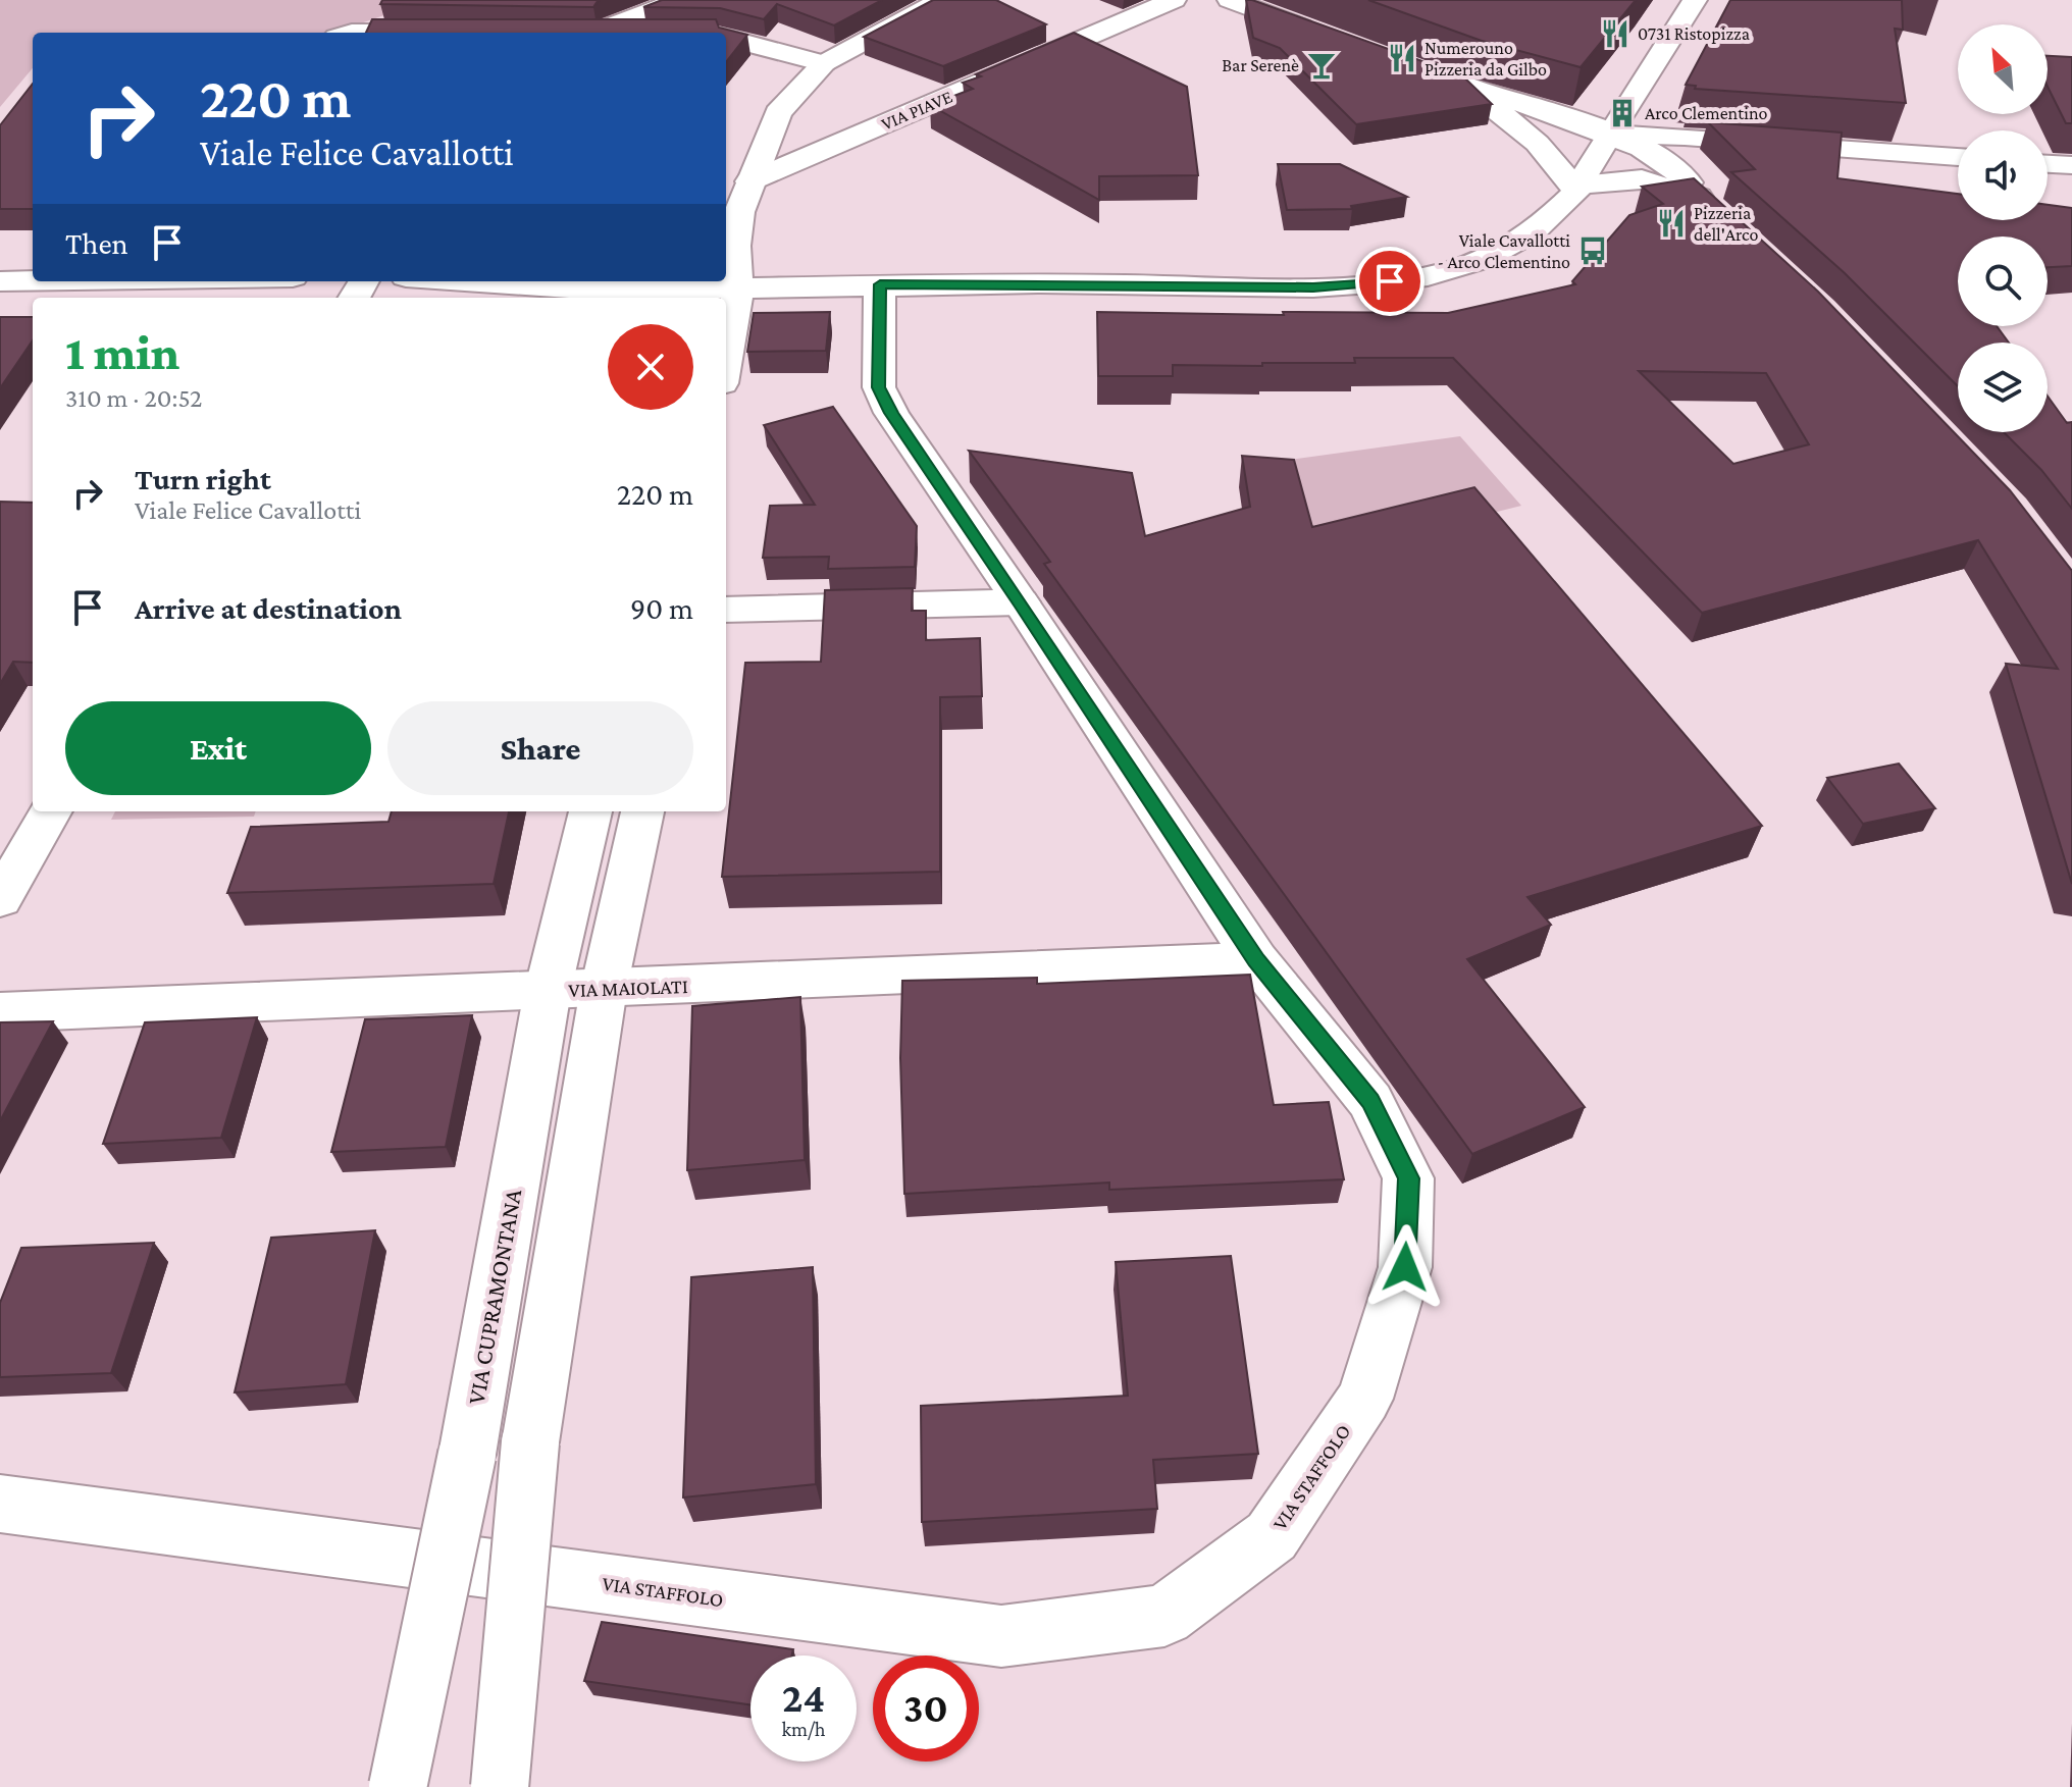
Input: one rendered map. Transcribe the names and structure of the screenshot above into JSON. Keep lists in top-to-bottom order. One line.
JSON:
{"streets":{"main road":["VIA PIAVE","VIA MAIOLATI","VIA CUPRAMONTANA","VIA STAFFOLO"]},"crossings":[["VIA MAIOLATI","VIA CUPRAMONTANA"],["VIA MAIOLATI","VIA STAFFOLO"]],"places":{"restaurant":["0731 Ristopizza","Numerouno Pizzeria da Gilbo","Pizzeria dell'Arco"],"bar":["Bar Serenè"],"building":["Arco Clementino"],"bus stop":["Viale Cavallotti - Arco Clementino"]},"north":"top left","page":{"turn":["220 m","Viale Felice Cavallotti"],"then":"Then","heading":["1 min","310 m · 20:52"],"list":[{"name":"Turn right","note":"Viale Felice Cavallotti","value":"220 m"},{"name":"Arrive at destination","value":"90 m"}],"buttons":["Exit","Share"],"speed":"24 km/h","limit":"30"}}
